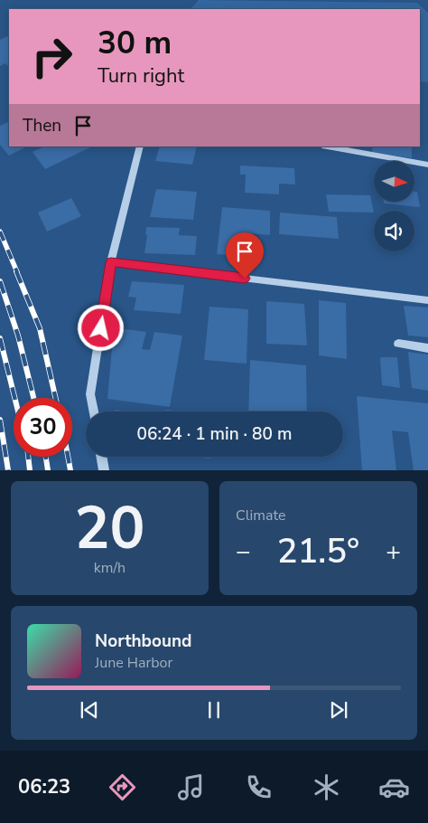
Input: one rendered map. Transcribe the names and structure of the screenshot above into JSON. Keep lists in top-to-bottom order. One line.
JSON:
{"north":"right","page":{"turn":["30 m","Turn right"],"then":"Then","limit":"30","trip":"06:24 · 1 min · 80 m","tile":[["20","km/h"],"Climate"],"heat":["−","21.5°","+"],"song":["Northbound","June Harbor"],"tabs":"06:23"}}
